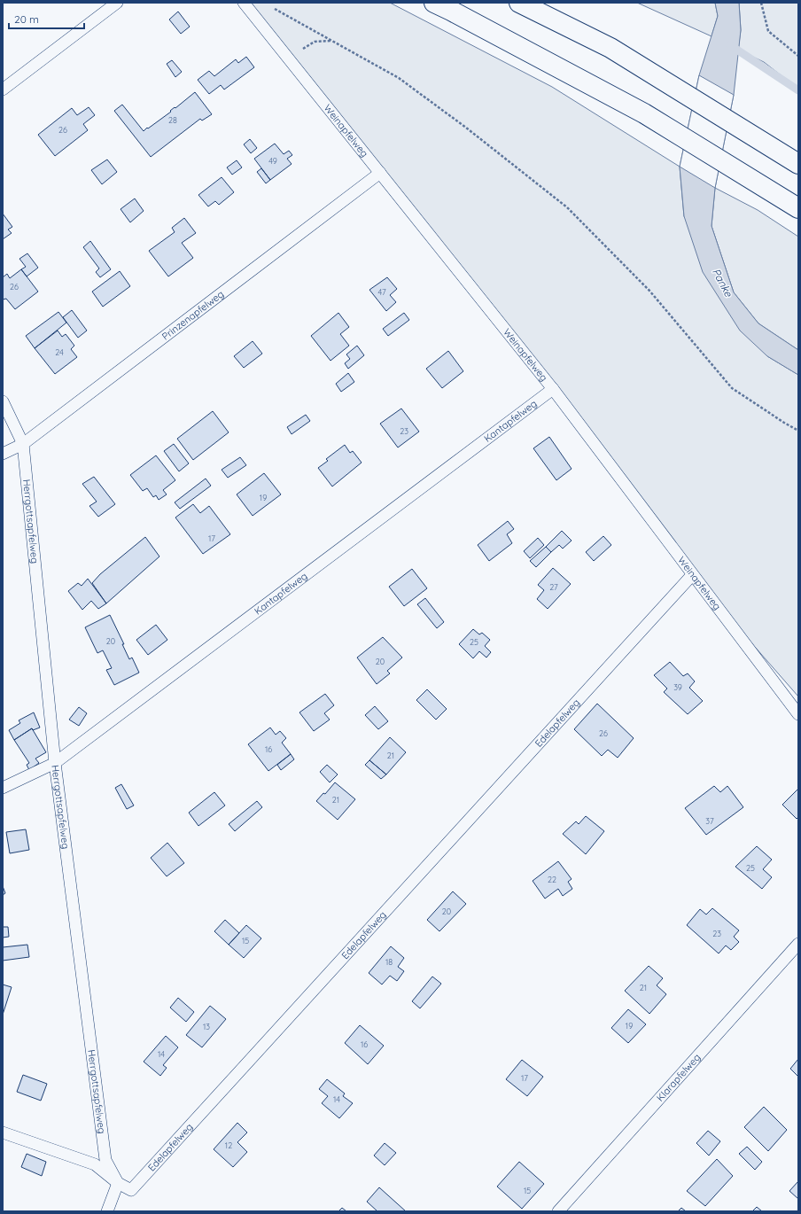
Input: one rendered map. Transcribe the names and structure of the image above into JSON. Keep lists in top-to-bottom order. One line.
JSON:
{"streets":{"lane":["Weinapfelweg","Prinzenapfelweg","Kantapfelweg","Herrgottsapfelweg","Edelapfelweg","Klarapfelweg"]},"crossings":[["Weinapfelweg","Prinzenapfelweg"],["Weinapfelweg","Kantapfelweg"],["Weinapfelweg","Edelapfelweg"],["Prinzenapfelweg","Herrgottsapfelweg"],["Kantapfelweg","Herrgottsapfelweg"],["Herrgottsapfelweg","Edelapfelweg"]],"water":["Panke"],"house_numbers":["28","26","49","26","47","24","23","19","17","27","20","25","20","39","26","16","21","21","37","25","22","20","23","15","18","21","19","13","16","14","17","14","12","15"],"scale_bar":"20 m"}
